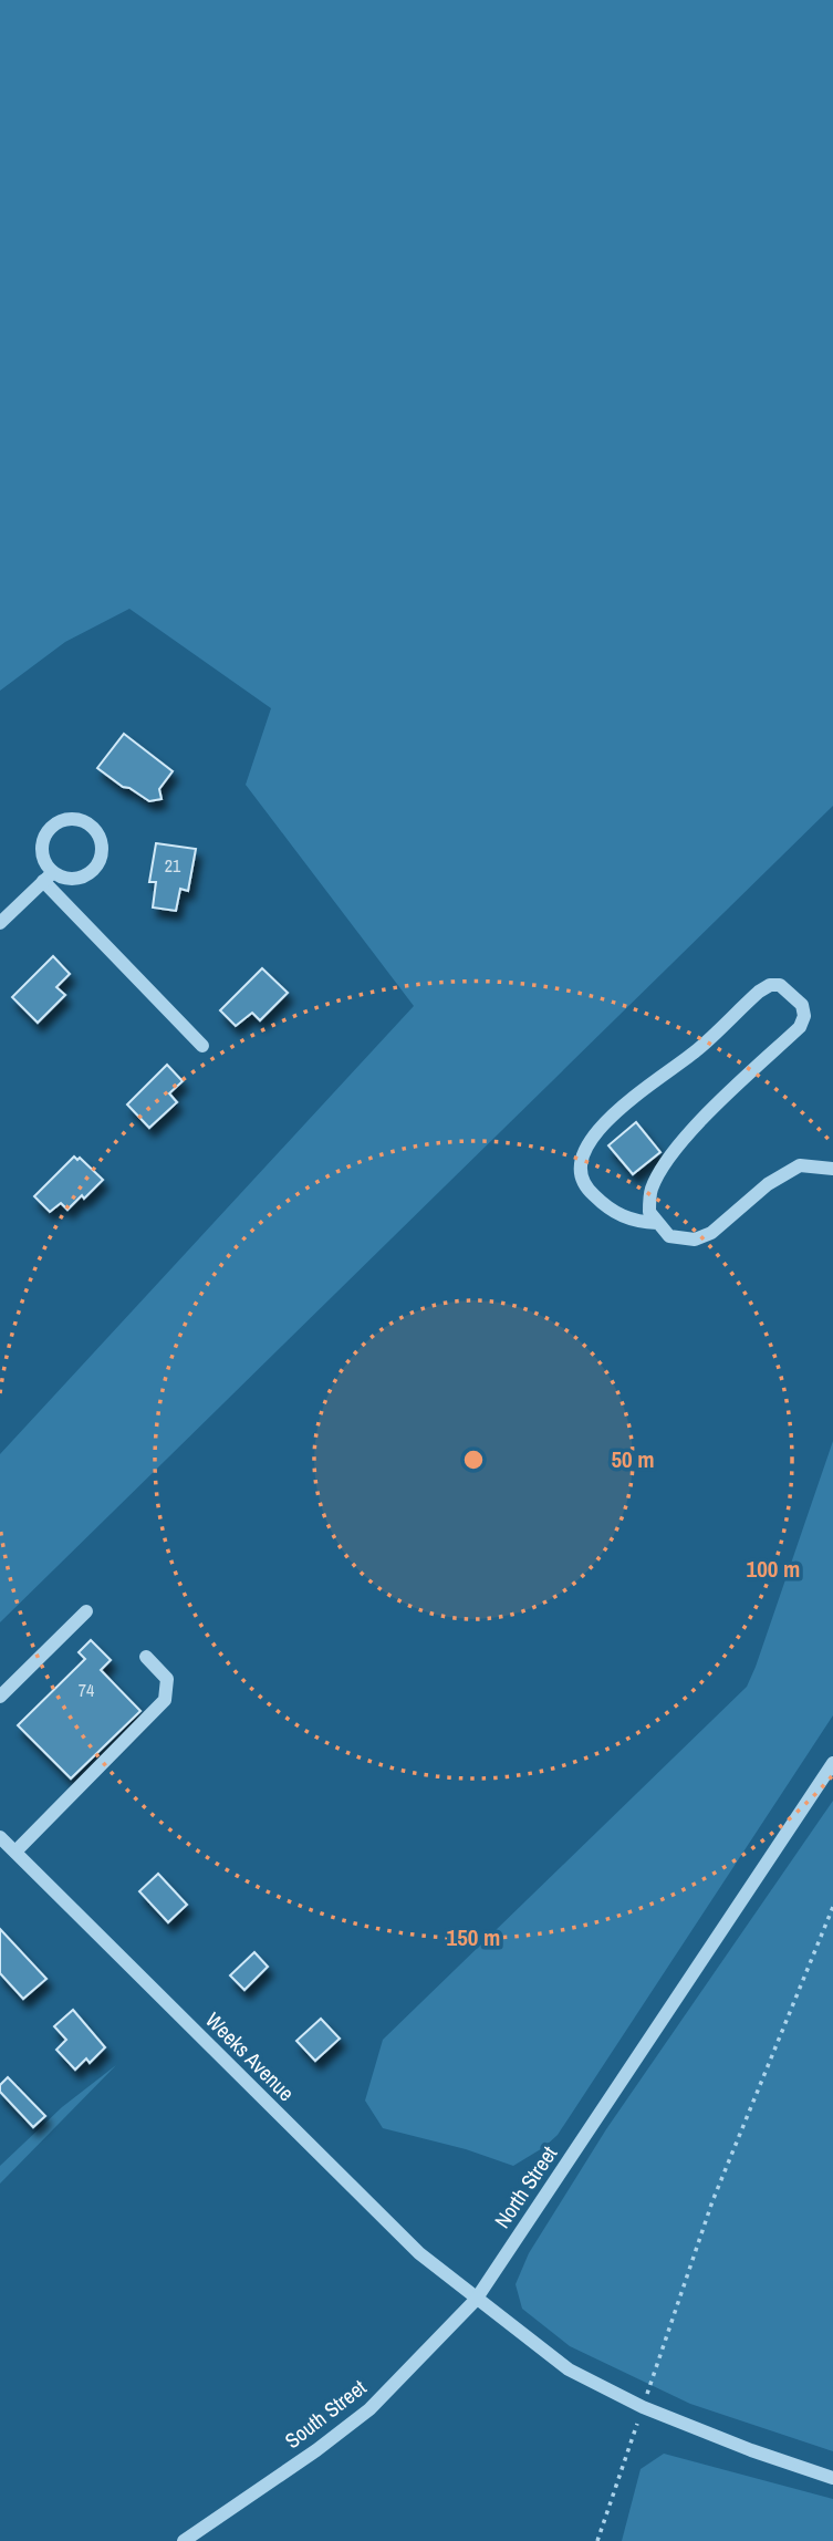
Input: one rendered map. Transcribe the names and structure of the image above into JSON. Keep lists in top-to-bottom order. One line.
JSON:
{"streets":{"street":["Weeks Avenue","North Street","South Street"]},"crossings":[["Weeks Avenue","North Street"],["Weeks Avenue","South Street"],["North Street","South Street"]],"house_numbers":["21","74"],"rings":["50 m","100 m","150 m"]}
